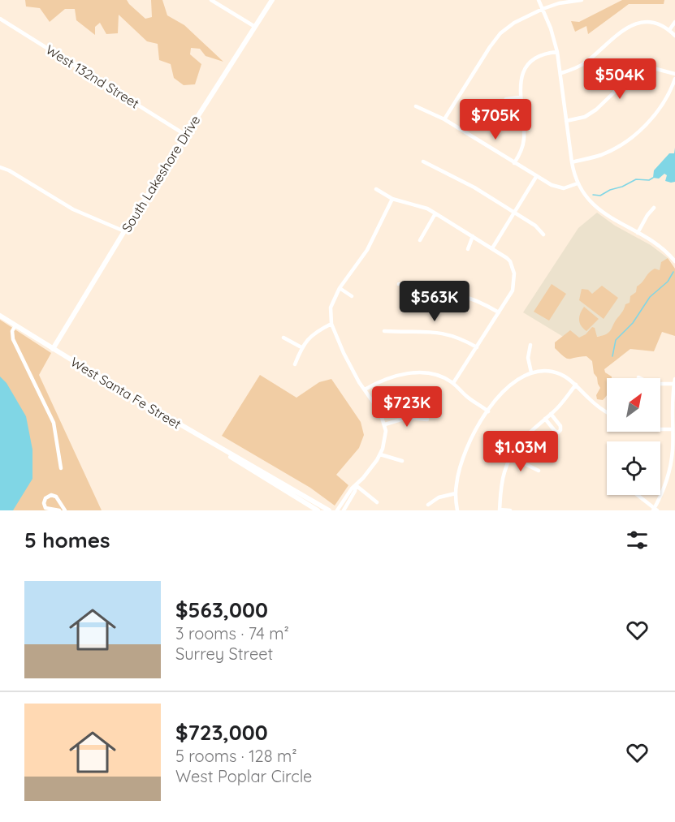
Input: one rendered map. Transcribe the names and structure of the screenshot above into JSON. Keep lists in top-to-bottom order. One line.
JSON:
{"streets":{"street":["West 132nd Street","South Lakeshore Drive","West Santa Fe Street"]},"crossings":[["West 132nd Street","South Lakeshore Drive"],["South Lakeshore Drive","West Santa Fe Street"]],"north":"top right","page":{"price":["$504K","$705K","$563K","$723K","$1.03M"],"heading":"5 homes","list":[{"name":"$563,000","note":"3 rooms · 74 m² · Surrey Street"},{"name":"$723,000","note":"5 rooms · 128 m² · West Poplar Circle"}]}}
